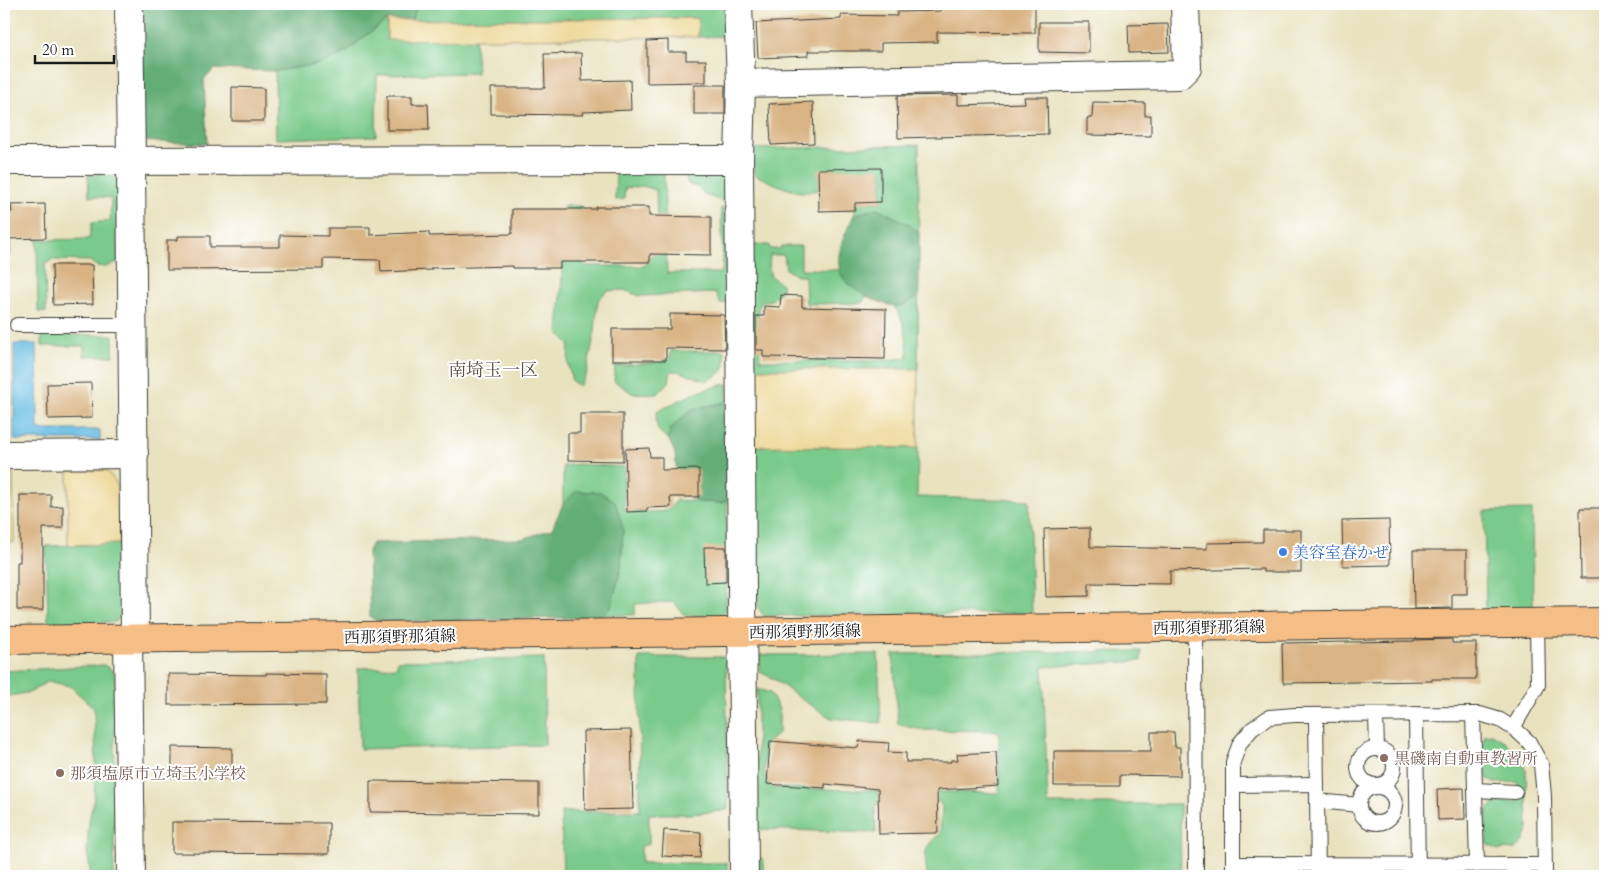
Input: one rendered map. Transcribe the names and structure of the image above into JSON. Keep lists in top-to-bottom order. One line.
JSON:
{"streets":{"main road":["西那須野那須線"]},"districts":["南埼玉一区"],"places":["美容室春かぜ","黒磯南自動車教習所","那須塩原市立埼玉小学校"],"scale_bar":"20 m"}
